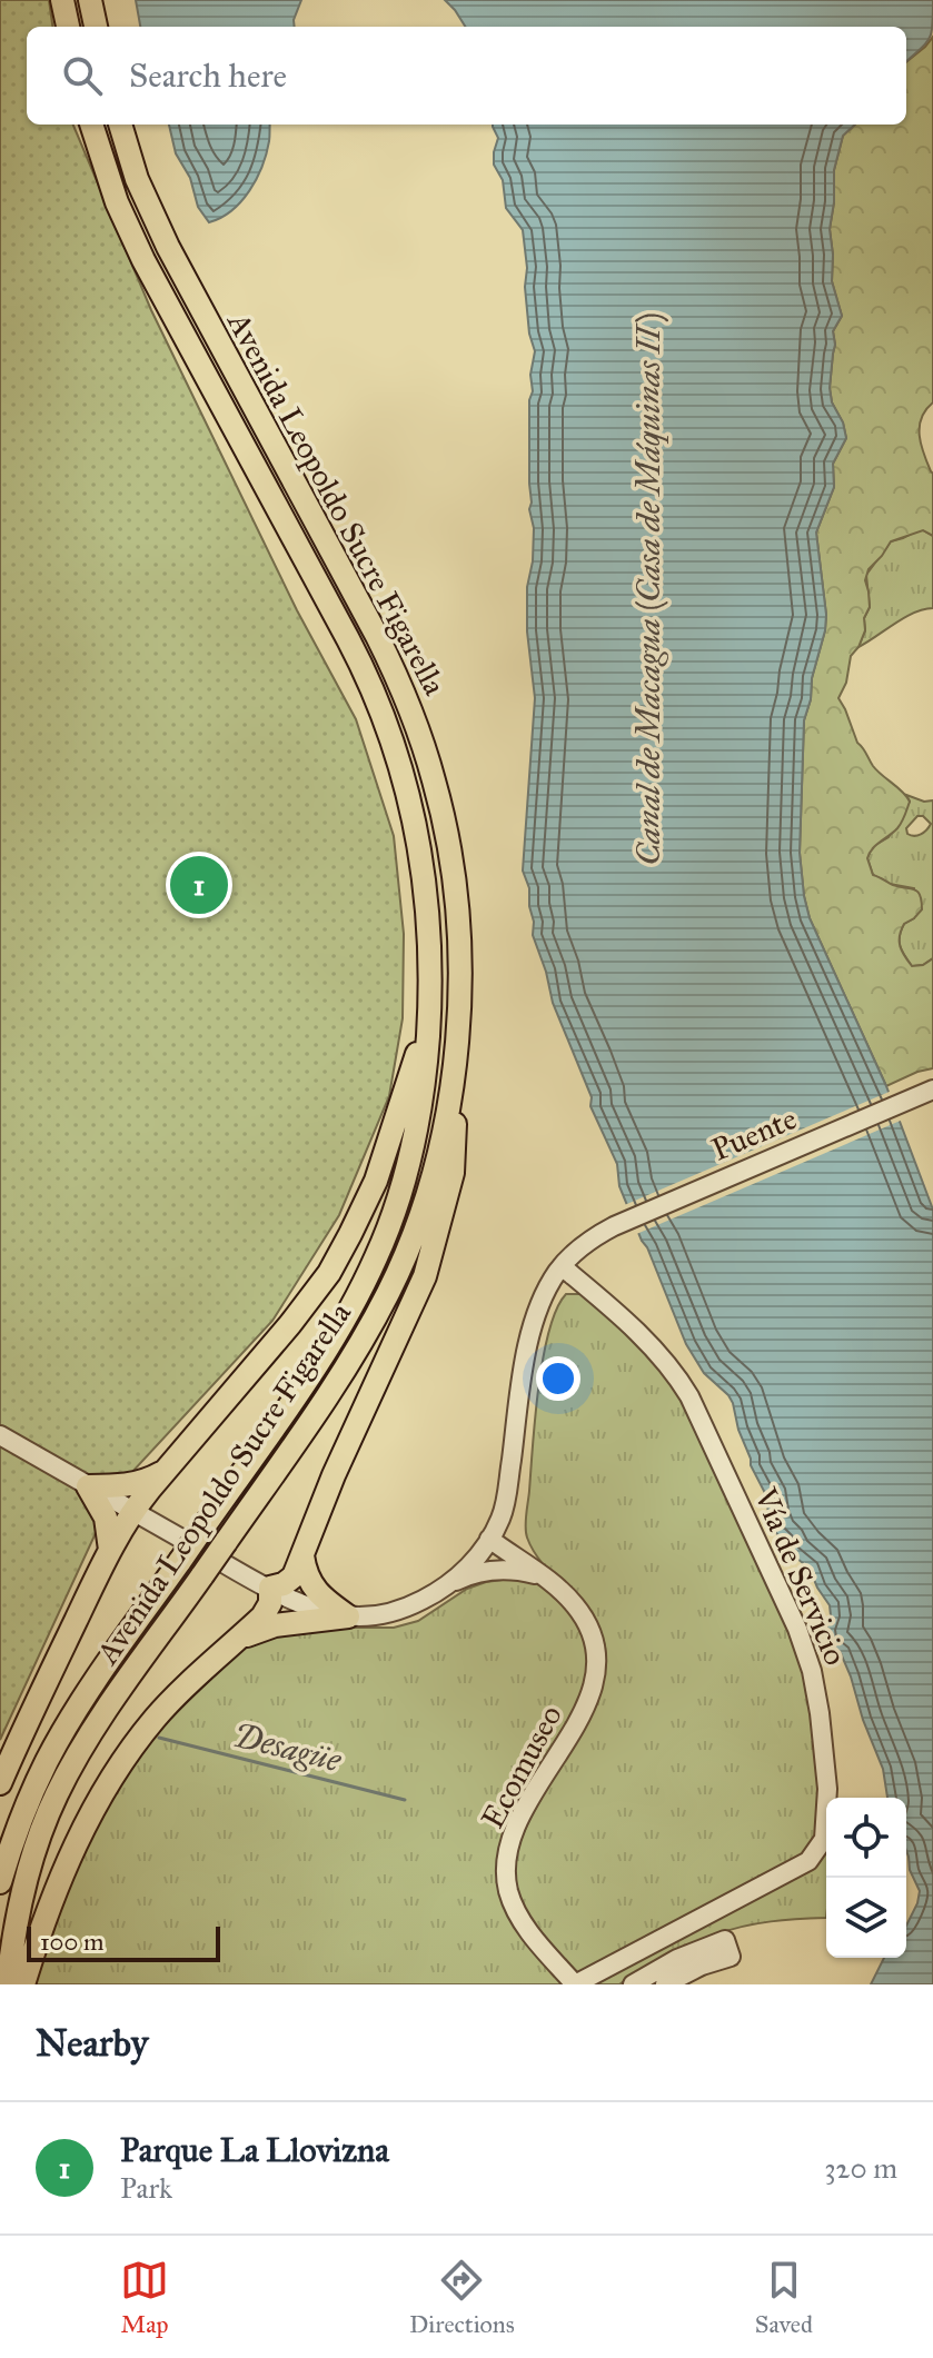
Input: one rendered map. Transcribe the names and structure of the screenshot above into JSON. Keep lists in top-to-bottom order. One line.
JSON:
{"streets":{"main road":["Avenida Leopoldo Sucre Figarella"],"street":["Puente","Vía de Servicio","Ecomuseo"]},"crossings":[["Puente","Vía de Servicio"],["Puente","Ecomuseo"],["Vía de Servicio","Ecomuseo"]],"water":["Canal de Macagua (Casa de Máquinas II)","Desagüe"],"scale_bar":"100 m","page":{"search":"Search here","pins":"1","scale":"100 m","heading":"Nearby","list":[{"mark":"1","name":"Parque La Llovizna","note":"Park","value":"320 m"}],"nav":["Map","Directions","Saved"]}}
